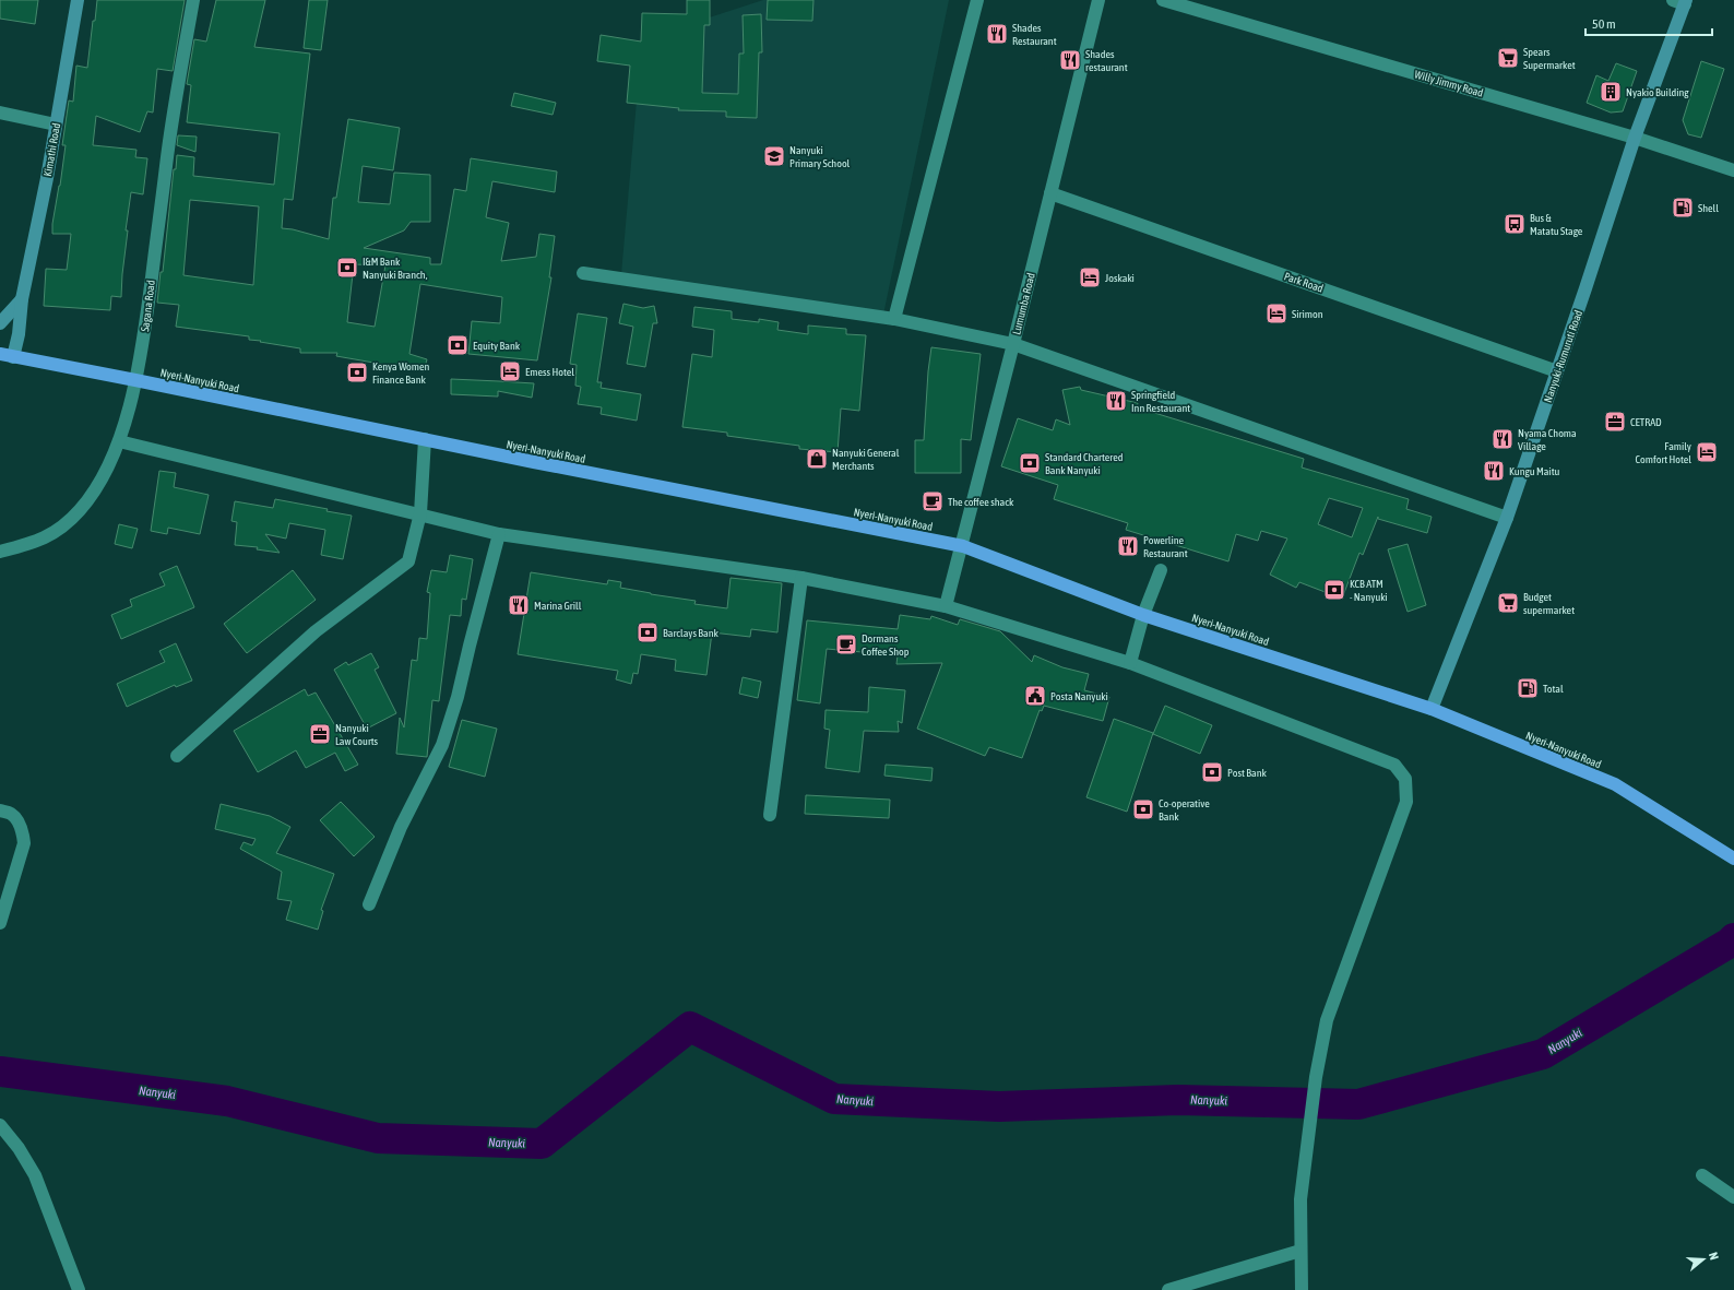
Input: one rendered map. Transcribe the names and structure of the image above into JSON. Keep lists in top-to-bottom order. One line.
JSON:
{"streets":{"highway":["Nyeri-Nanyuki Road"],"main road":["Kimathi Road","Nanyuki-Rumuruti Road"],"street":["Willy Jimmy Road","Park Road","Lumumba Road","Sagana Road"]},"crossings":[["Willy Jimmy Road","Nanyuki-Rumuruti Road"],["Kimathi Road","Nyeri-Nanyuki Road"],["Park Road","Lumumba Road"],["Park Road","Nanyuki-Rumuruti Road"],["Lumumba Road","Nyeri-Nanyuki Road"],["Sagana Road","Nyeri-Nanyuki Road"],["Nanyuki-Rumuruti Road","Nyeri-Nanyuki Road"]],"water":["Nanyuki"],"places":{"restaurant":["Shades Restaurant","Shades restaurant","Springfield Inn Restaurant","Nyama Choma Village","Kungu Maitu","Powerline Restaurant","Marina Grill"],"supermarket":["Spears Supermarket","Budget supermarket"],"building":["Nyakio Building"],"school or university":["Nanyuki Primary School"],"fuel station":["Shell","Total"],"bus stop":["Bus & Matatu Stage"],"bank":["I&M Bank Nanyuki Branch,","Equity Bank","Kenya Women Finance Bank","Standard Chartered Bank Nanyuki","KCB ATM - Nanyuki","Barclays Bank","Post Bank","Co-operative Bank"],"hotel":["Joskaki","Sirimon","Emess Hotel","Family Comfort Hotel"],"office":["CETRAD","Nanyuki Law Courts"],"shop":["Nanyuki General Merchants"],"cafe":["The coffee shack","Dormans Coffee Shop"],"public building":["Posta Nanyuki"]},"scale_bar":"50 m","north":"right"}
